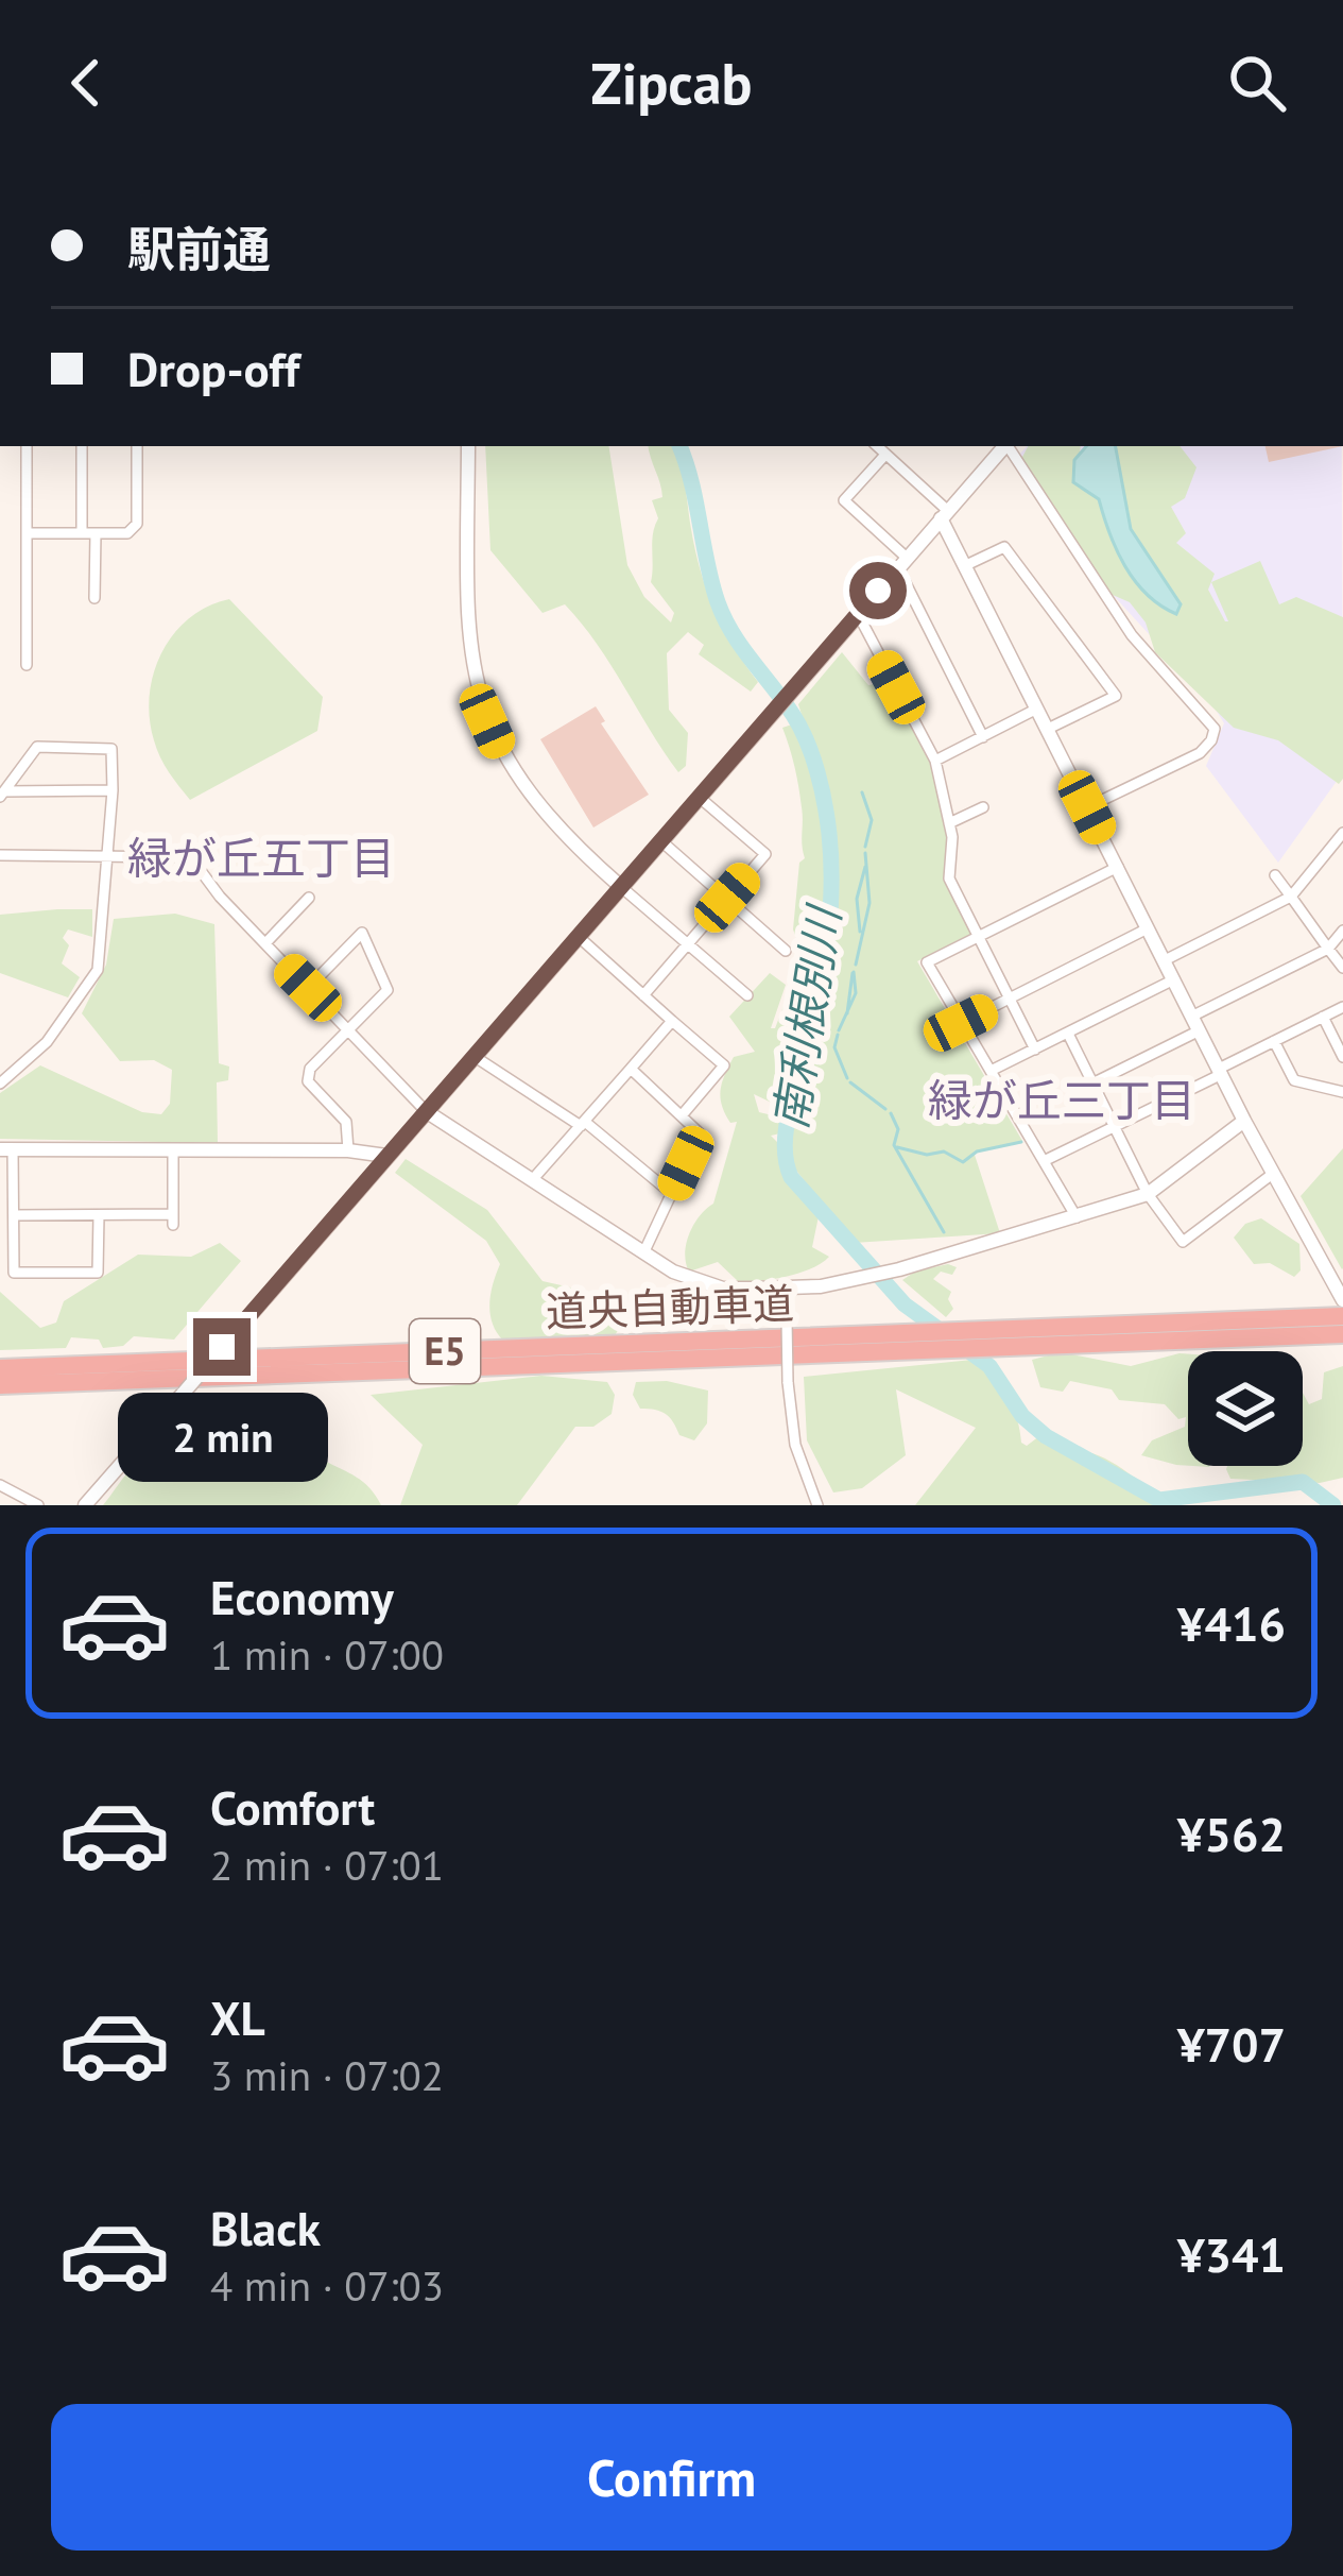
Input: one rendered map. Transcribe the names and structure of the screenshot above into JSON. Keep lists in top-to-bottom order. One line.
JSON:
{"streets":{"highway":["道央自動車道","E5"]},"districts":["緑が丘五丁目","緑が丘三丁目"],"water":["南利根別川"],"page":{"header":"Zipcab","banner":["駅前通","Drop-off"],"bubble":"2 min","list":[{"name":"Economy","note":"1 min · 07:00","value":"¥416"},{"name":"Comfort","note":"2 min · 07:01","value":"¥562"},{"name":"XL","note":"3 min · 07:02","value":"¥707"},{"name":"Black","note":"4 min · 07:03","value":"¥341"}],"buttons":"Confirm"}}
